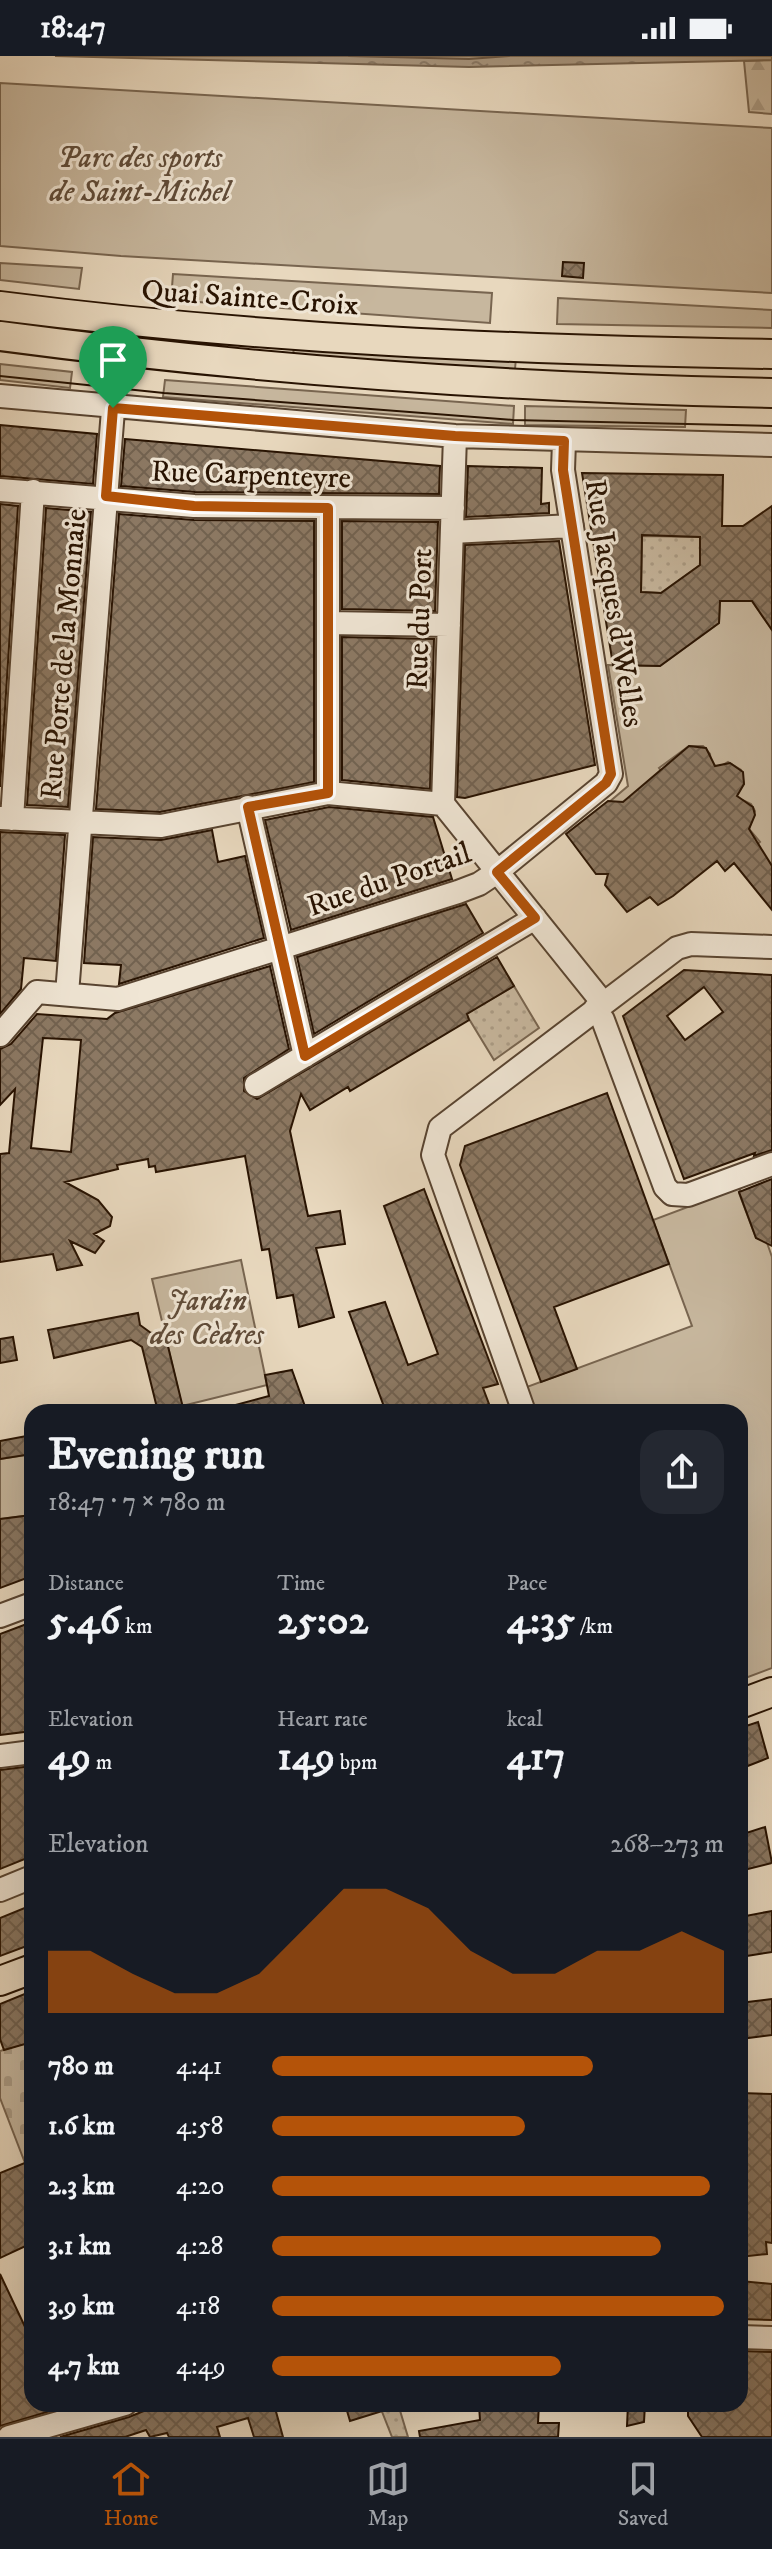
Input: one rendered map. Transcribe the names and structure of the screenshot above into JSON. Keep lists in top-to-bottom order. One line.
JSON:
{"streets":{"main road":["Quai Sainte-Croix"],"street":["Rue Carpenteyre","Rue Jacques d'Welles","Rue du Port","Rue Porte de la Monnaie","Rue du Portail"]},"crossings":[["Quai Sainte-Croix","Rue Porte de la Monnaie"],["Rue Carpenteyre","Rue du Port"],["Rue Carpenteyre","Rue Porte de la Monnaie"],["Rue Jacques d'Welles","Rue du Portail"],["Rue Porte de la Monnaie","Rue du Portail"]],"parks":["Parc des sports de Saint-Michel","Jardin des Cèdres"],"page":{"status":"18:47","heading":["Evening run","18:47 · 7 × 780 m"],"stats":[["Distance","5.46 km"],["Time","25:02"],["Pace","4:35 /km"],["Elevation","49 m"],["Heart rate","149 bpm"],["kcal","417"]],"chart":["Elevation","268–273 m"],"list":[{"name":"780 m","note":"4:41"},{"name":"1.6 km","note":"4:58"},{"name":"2.3 km","note":"4:20"},{"name":"3.1 km","note":"4:28"},{"name":"3.9 km","note":"4:18"},{"name":"4.7 km","note":"4:49"}],"tabs":["Home","Map","Saved"]}}
